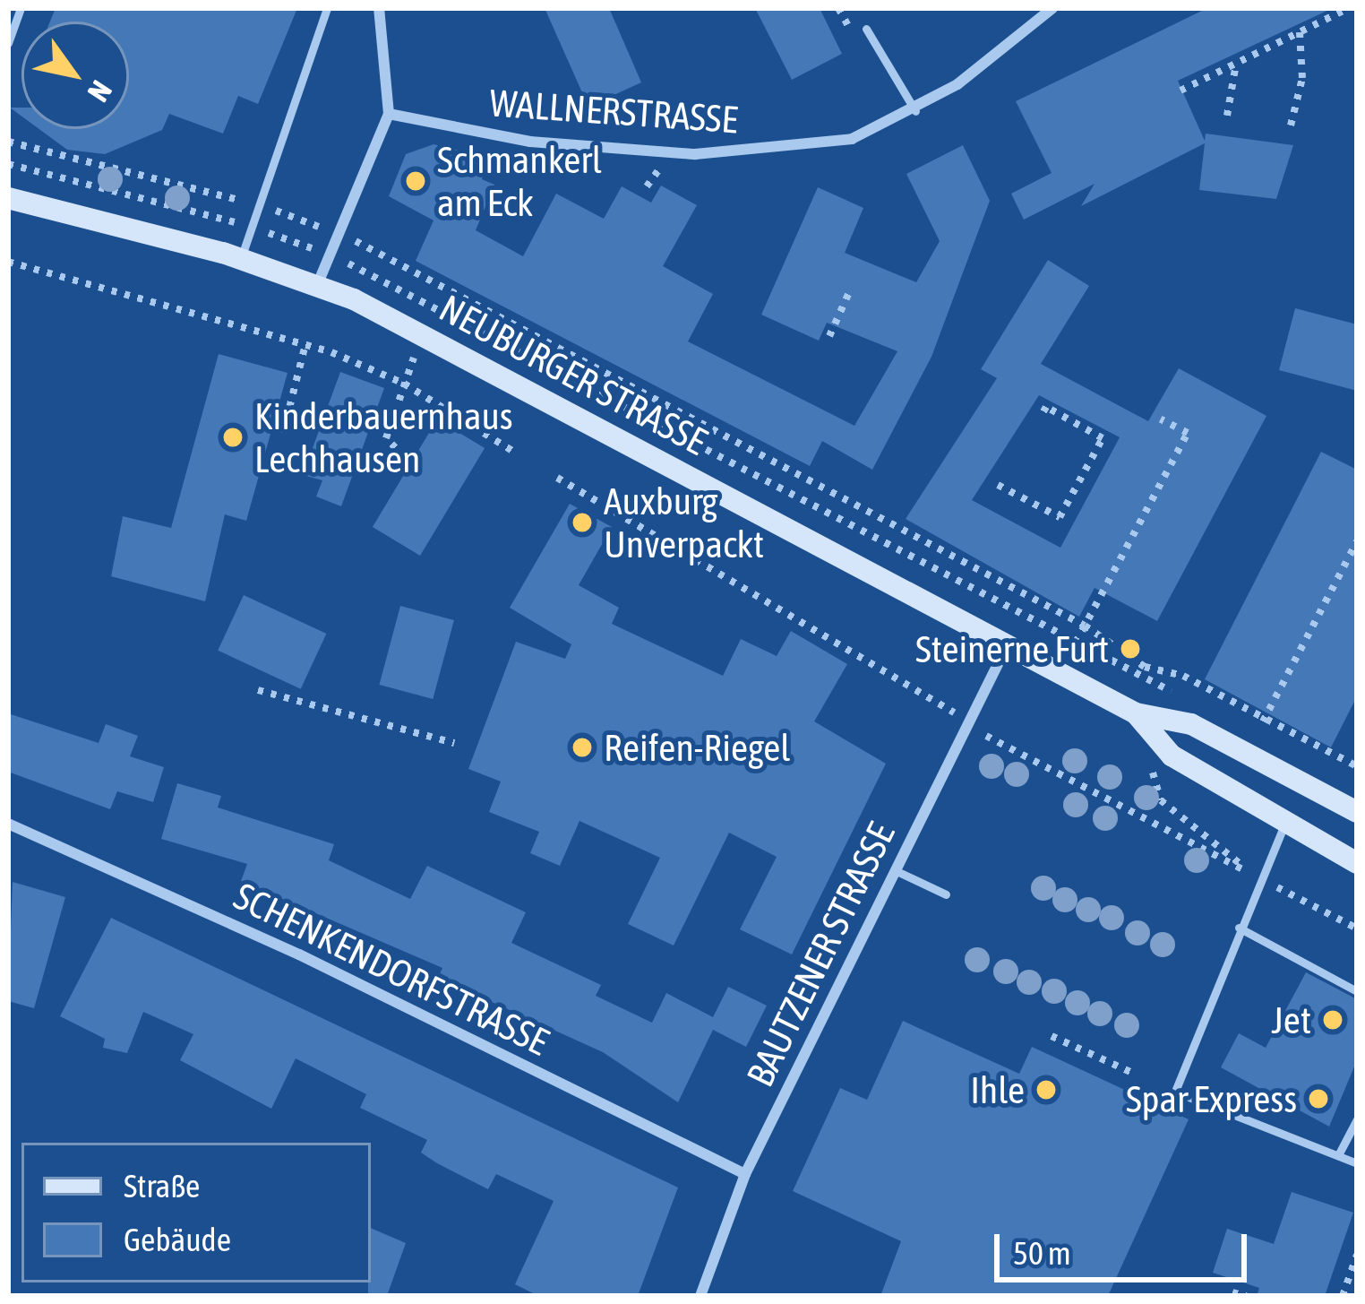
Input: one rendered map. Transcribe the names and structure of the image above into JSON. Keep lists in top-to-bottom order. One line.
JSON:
{"streets":{"street":["WALLNERSTRASSE","NEUBURGER STRASSE","BAUTZENER STRASSE","SCHENKENDORFSTRASSE"]},"crossings":[["NEUBURGER STRASSE","BAUTZENER STRASSE"],["BAUTZENER STRASSE","SCHENKENDORFSTRASSE"]],"places":["Schmankerl am Eck","Kinderbauernhaus Lechhausen","Auxburg Unverpackt","Steinerne Furt","Reifen-Riegel","Jet","Ihle","Spar Express"],"legend":["Straße","Gebäude"],"scale_bar":"50 m","north":"bottom right"}
